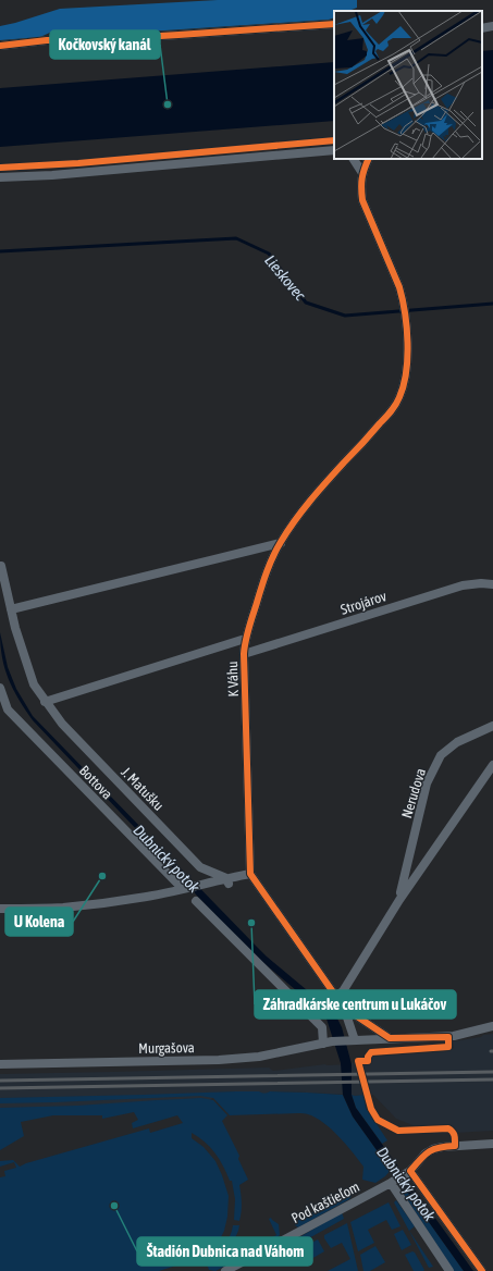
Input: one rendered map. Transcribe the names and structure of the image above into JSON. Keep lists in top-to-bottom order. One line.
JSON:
{"streets":{"street":["Strojárov","K Váhu","Bottova","J. Matušku","Nerudova","Murgašova","Pod kaštieľom"]},"crossings":[["Strojárov","K Váhu"]],"water":["Lieskovec","Dubnický potok"],"places":["Kočkovský kanál","U Kolena","Záhradkárske centrum u Lukáčov","Štadión Dubnica nad Váhom"]}
